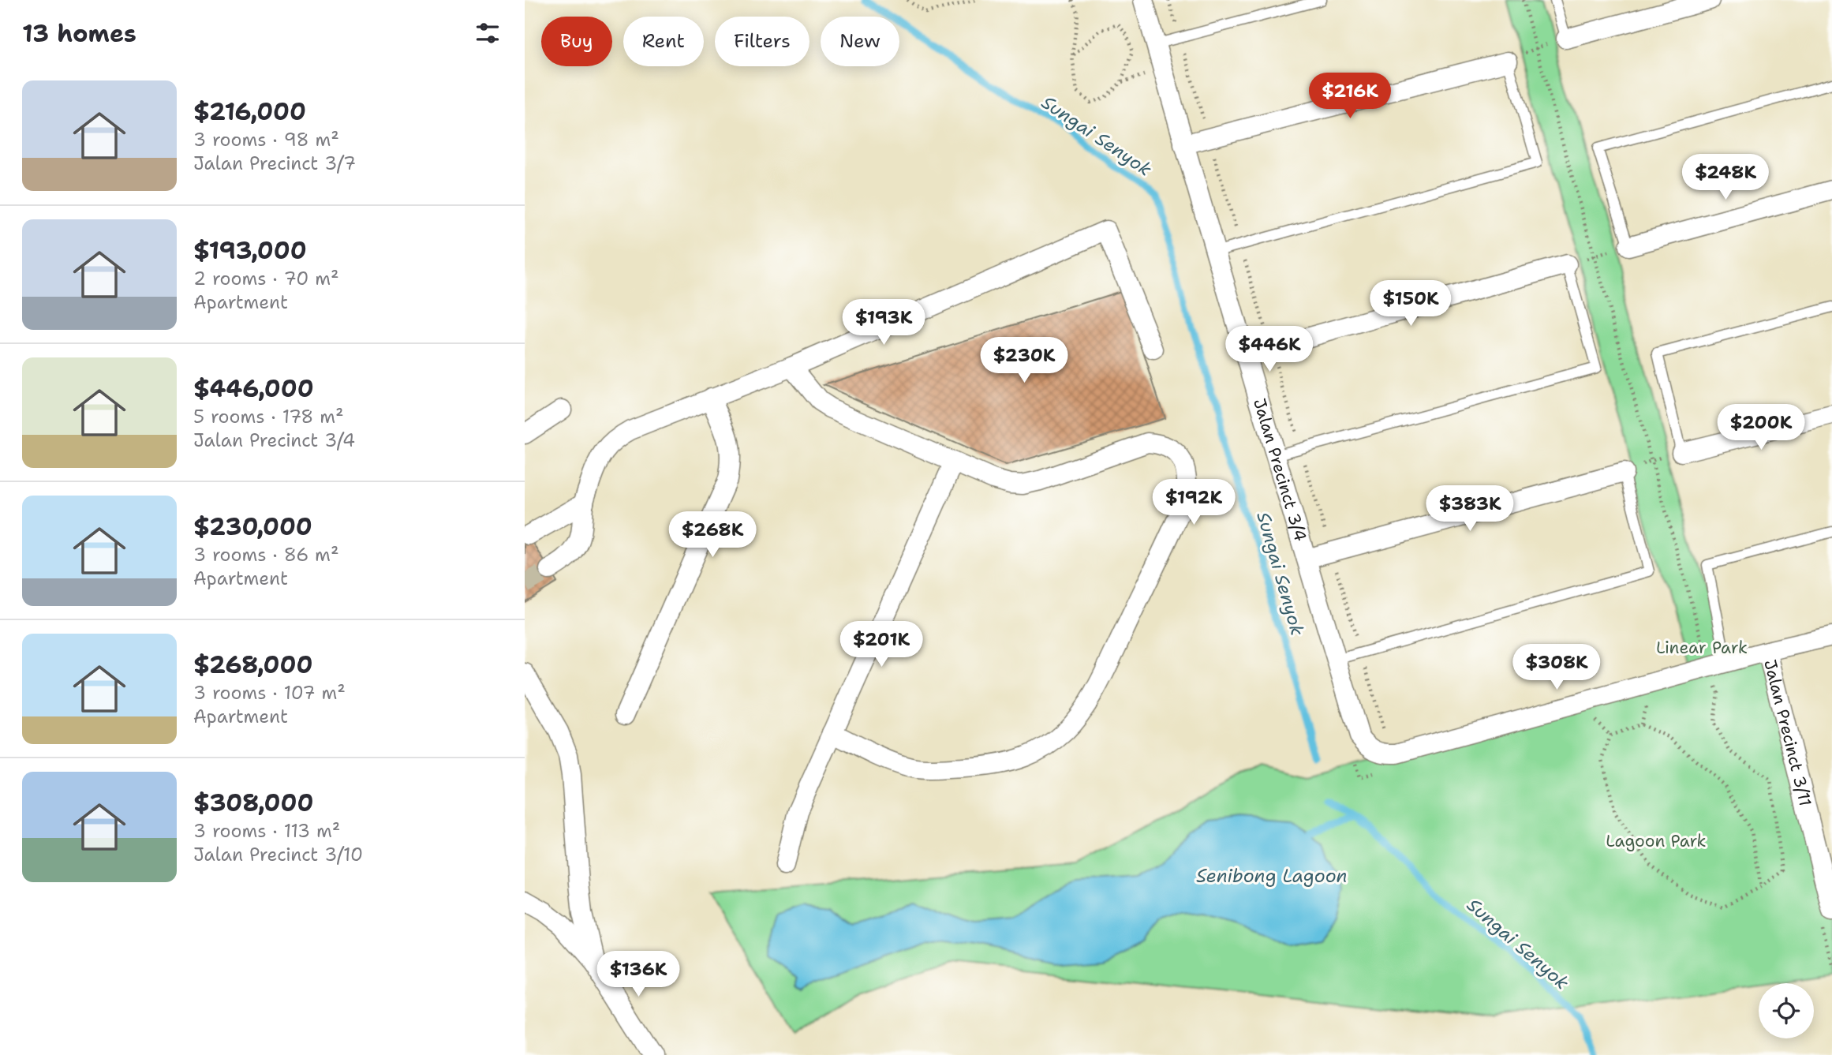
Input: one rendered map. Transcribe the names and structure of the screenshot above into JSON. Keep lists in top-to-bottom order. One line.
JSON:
{"streets":{"street":["Jalan Precinct 3/4","Jalan Precinct 3/11"]},"water":["Sungai Senyok","Senibong Lagoon"],"parks":["Linear Park","Lagoon Park"],"page":{"heading":"13 homes","chip":["Buy","Rent","Filters","New"],"list":[{"name":"$216,000","note":"3 rooms · 98 m² · Jalan Precinct 3/7"},{"name":"$193,000","note":"2 rooms · 70 m² · Apartment"},{"name":"$446,000","note":"5 rooms · 178 m² · Jalan Precinct 3/4"},{"name":"$230,000","note":"3 rooms · 86 m² · Apartment"},{"name":"$268,000","note":"3 rooms · 107 m² · Apartment"},{"name":"$308,000","note":"3 rooms · 113 m² · Jalan Precinct 3/10"}],"price":["$216K","$248K","$150K","$193K","$446K","$230K","$200K","$192K","$383K","$268K","$201K","$308K","$136K"]}}
